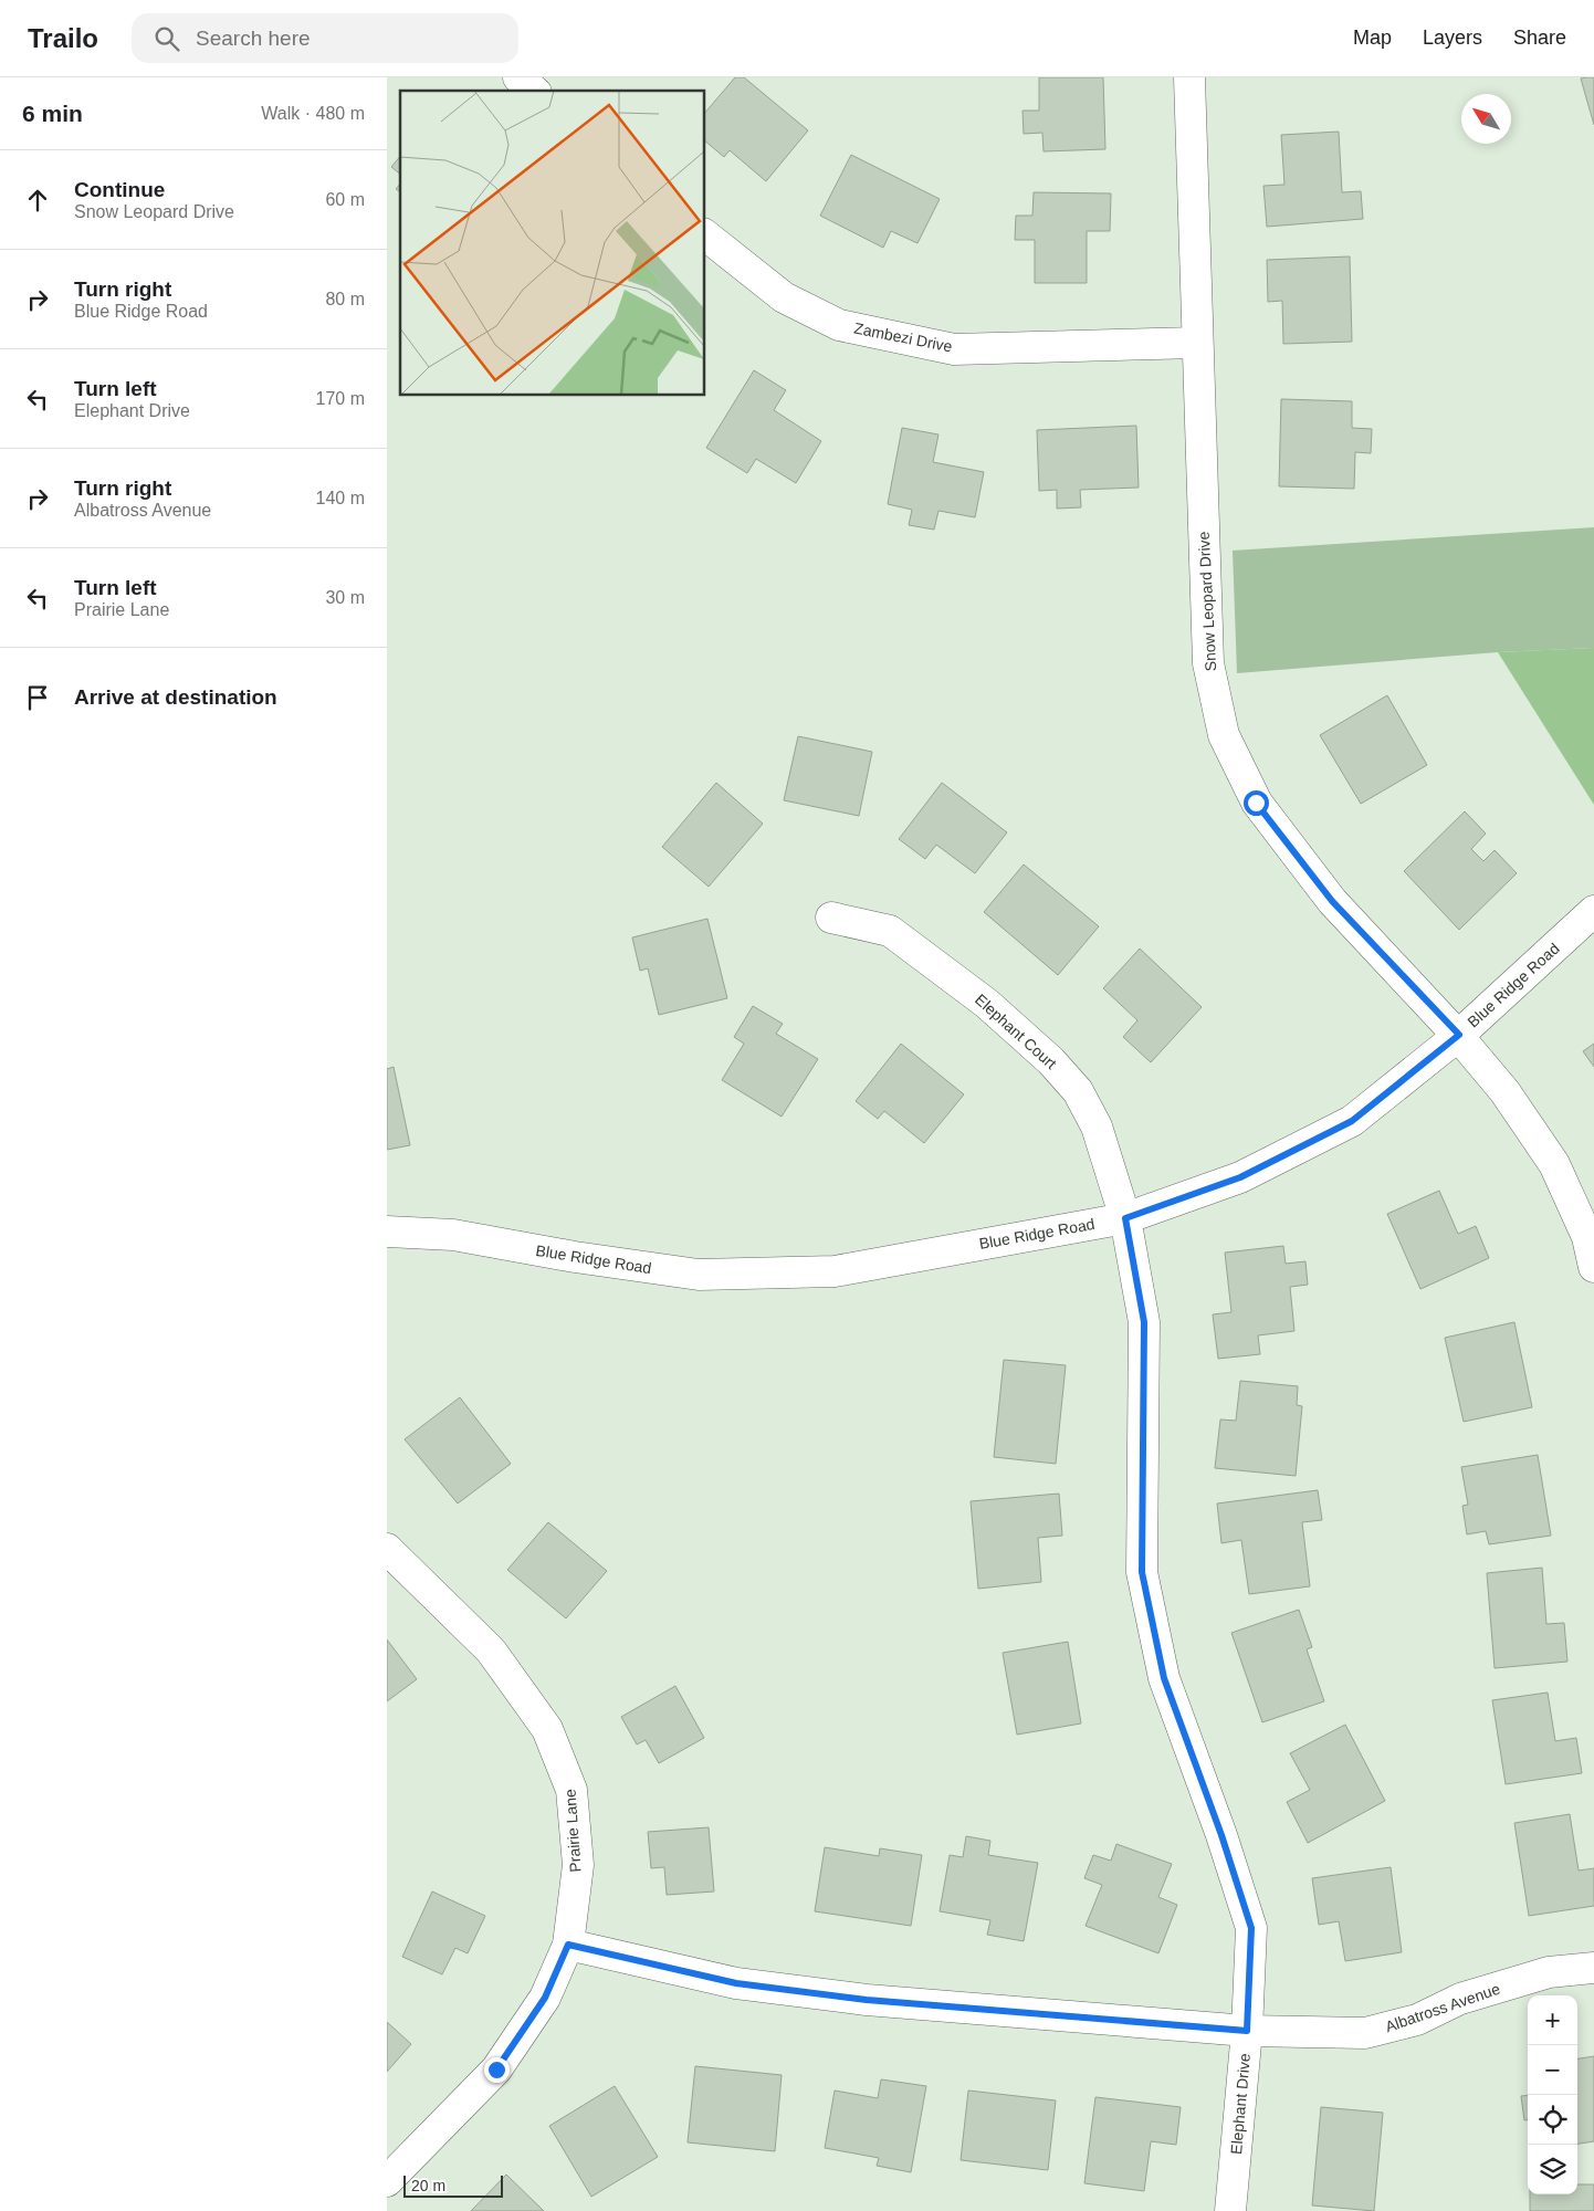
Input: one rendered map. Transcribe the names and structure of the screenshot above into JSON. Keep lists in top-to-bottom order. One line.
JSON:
{"streets":{"street":["Zambezi Drive","Snow Leopard Drive","Blue Ridge Road","Elephant Court","Prairie Lane","Albatross Avenue","Elephant Drive"]},"crossings":[["Zambezi Drive","Snow Leopard Drive"],["Snow Leopard Drive","Blue Ridge Road"],["Blue Ridge Road","Elephant Court"],["Blue Ridge Road","Elephant Drive"],["Elephant Court","Elephant Drive"],["Prairie Lane","Albatross Avenue"],["Albatross Avenue","Elephant Drive"]],"scale_bar":"20 m","north":"top left","page":{"header":"Trailo","search":"Search here","nav":["Map","Layers","Share"],"heading":["6 min","Walk · 480 m"],"list":[["Continue","Snow Leopard Drive","60 m"],["Turn right","Blue Ridge Road","80 m"],["Turn left","Elephant Drive","170 m"],["Turn right","Albatross Avenue","140 m"],["Turn left","Prairie Lane","30 m"],"Arrive at destination"],"map_buttons":["+","−"],"scale":"20 m"}}
